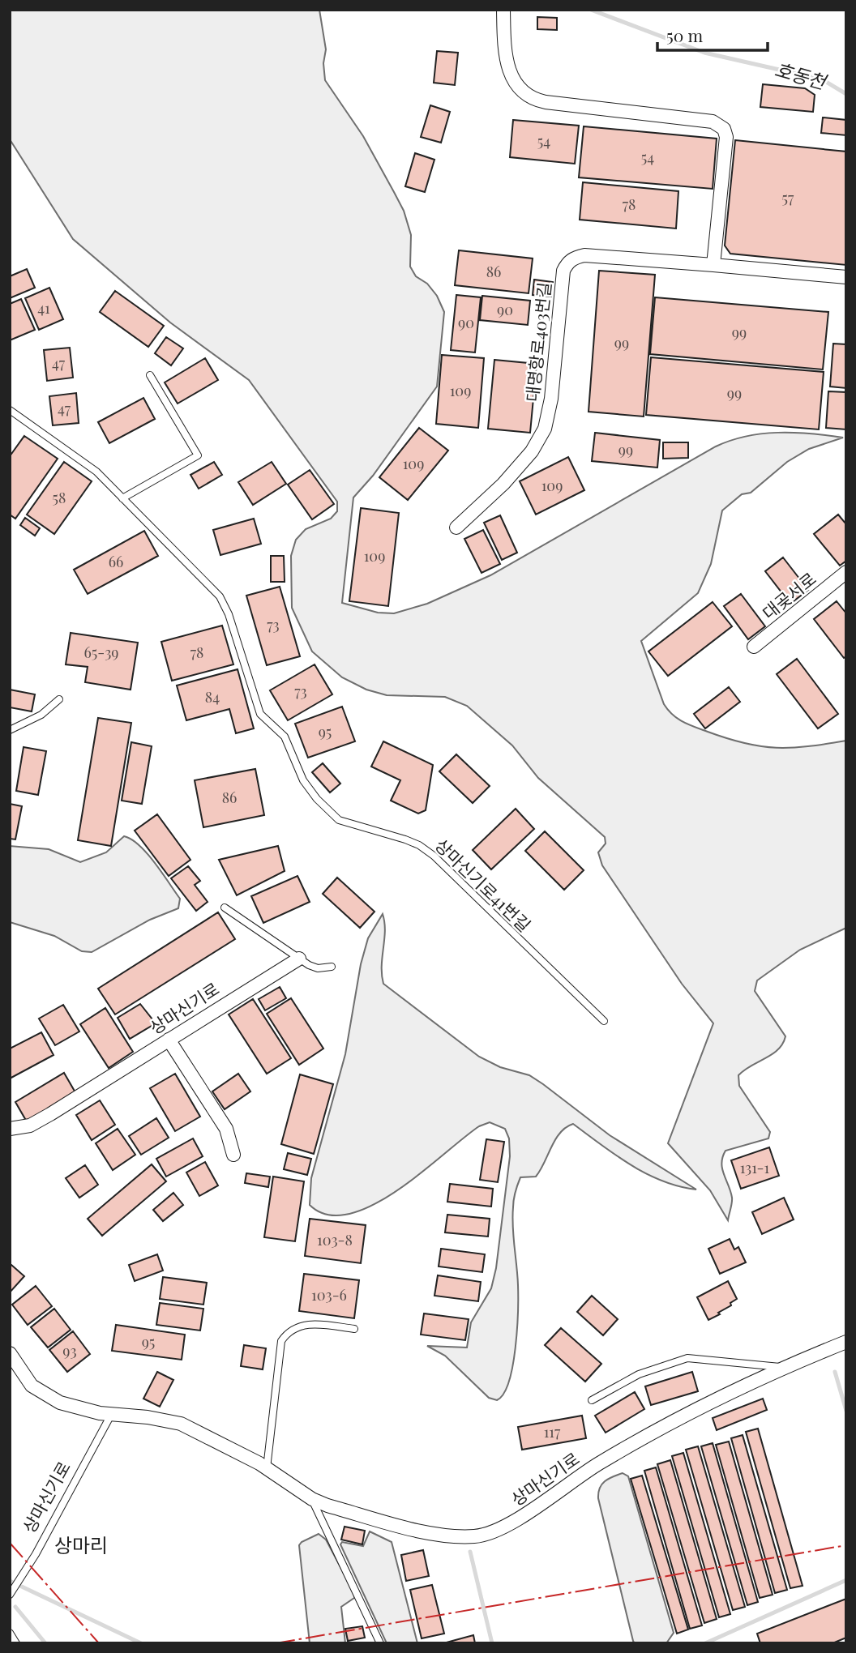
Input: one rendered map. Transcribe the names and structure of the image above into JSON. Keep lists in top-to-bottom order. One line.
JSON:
{"streets":{"street":["대명항로403번길","대곶서로","상마신기로"],"lane":["상마신기로41번길"]},"districts":["상마리"],"water":["호동천"],"house_numbers":["54","54","57","78","86","41","90","90","99","99","47","109","99","47","99","109","109","58","109","66","73","65-39","78","73","84","95","86","131-1","103-8","103-6","95","93","117"],"scale_bar":"50 m"}
